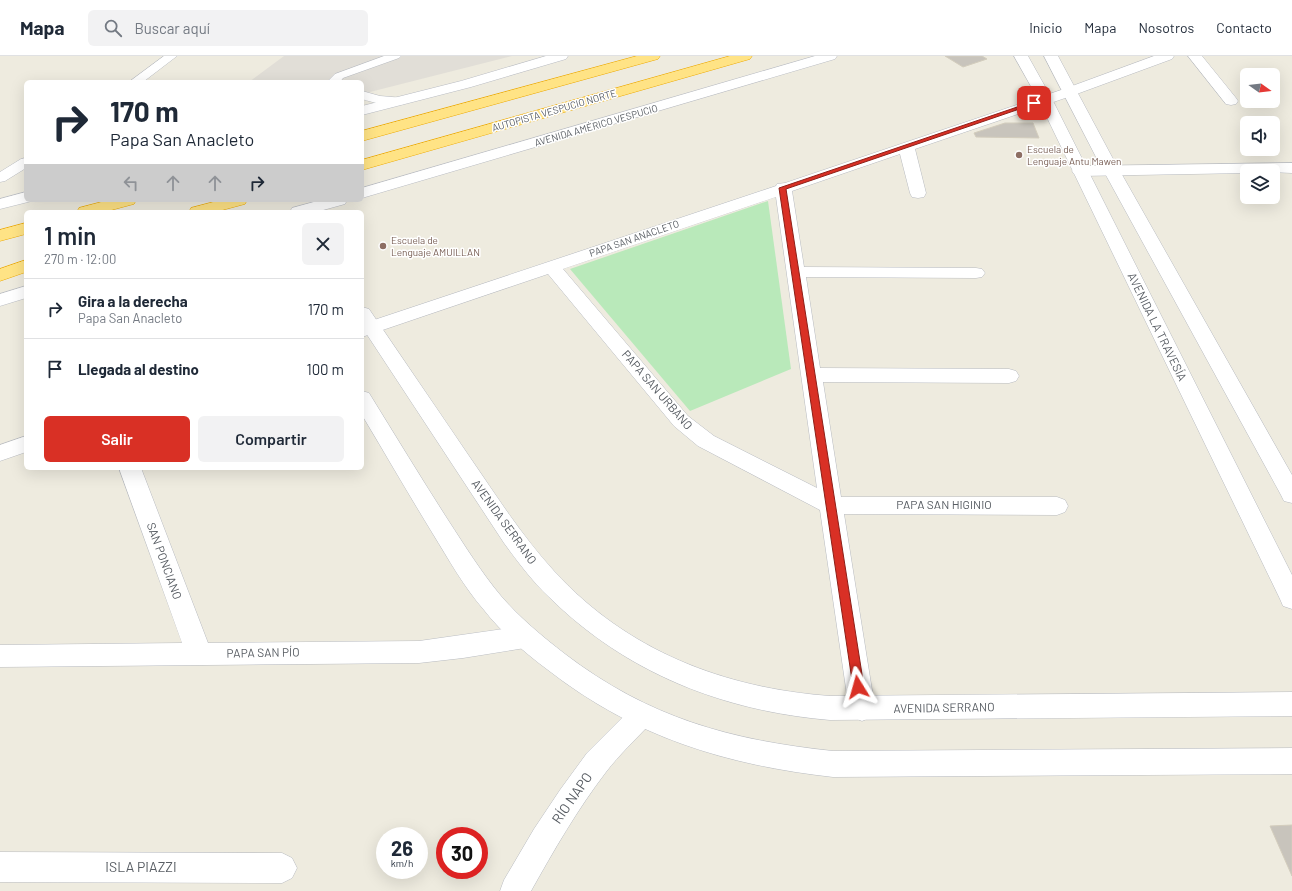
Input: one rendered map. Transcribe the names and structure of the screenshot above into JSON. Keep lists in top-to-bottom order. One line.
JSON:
{"streets":{"highway":["AUTOPISTA VESPUCIO NORTE"],"street":["AVENIDA AMÉRICO VESPUCIO","PAPA SAN ANACLETO","AVENIDA LA TRAVESÍA","PAPA SAN URBANO","PAPA SAN HIGINIO","AVENIDA SERRANO","SAN PONCIANO","PAPA SAN PÍO","RÍO NAPO","ISLA PIAZZI"]},"crossings":[["PAPA SAN ANACLETO","AVENIDA LA TRAVESÍA"],["PAPA SAN ANACLETO","PAPA SAN URBANO"],["PAPA SAN ANACLETO","AVENIDA SERRANO"],["PAPA SAN URBANO","PAPA SAN HIGINIO"],["SAN PONCIANO","PAPA SAN PÍO"]],"places":["Escuela de Lenguaje Antu Mawen","Escuela de Lenguaje AMUILLAN"],"north":"right","page":{"header":"Mapa","search":"Buscar aquí","nav":["Inicio","Mapa","Nosotros","Contacto"],"turn":["170 m","Papa San Anacleto"],"heading":["1 min","270 m · 12:00"],"list":[{"name":"Gira a la derecha","note":"Papa San Anacleto","value":"170 m"},{"name":"Llegada al destino","value":"100 m"}],"buttons":["Salir","Compartir"],"speed":"26 km/h","limit":"30"}}
